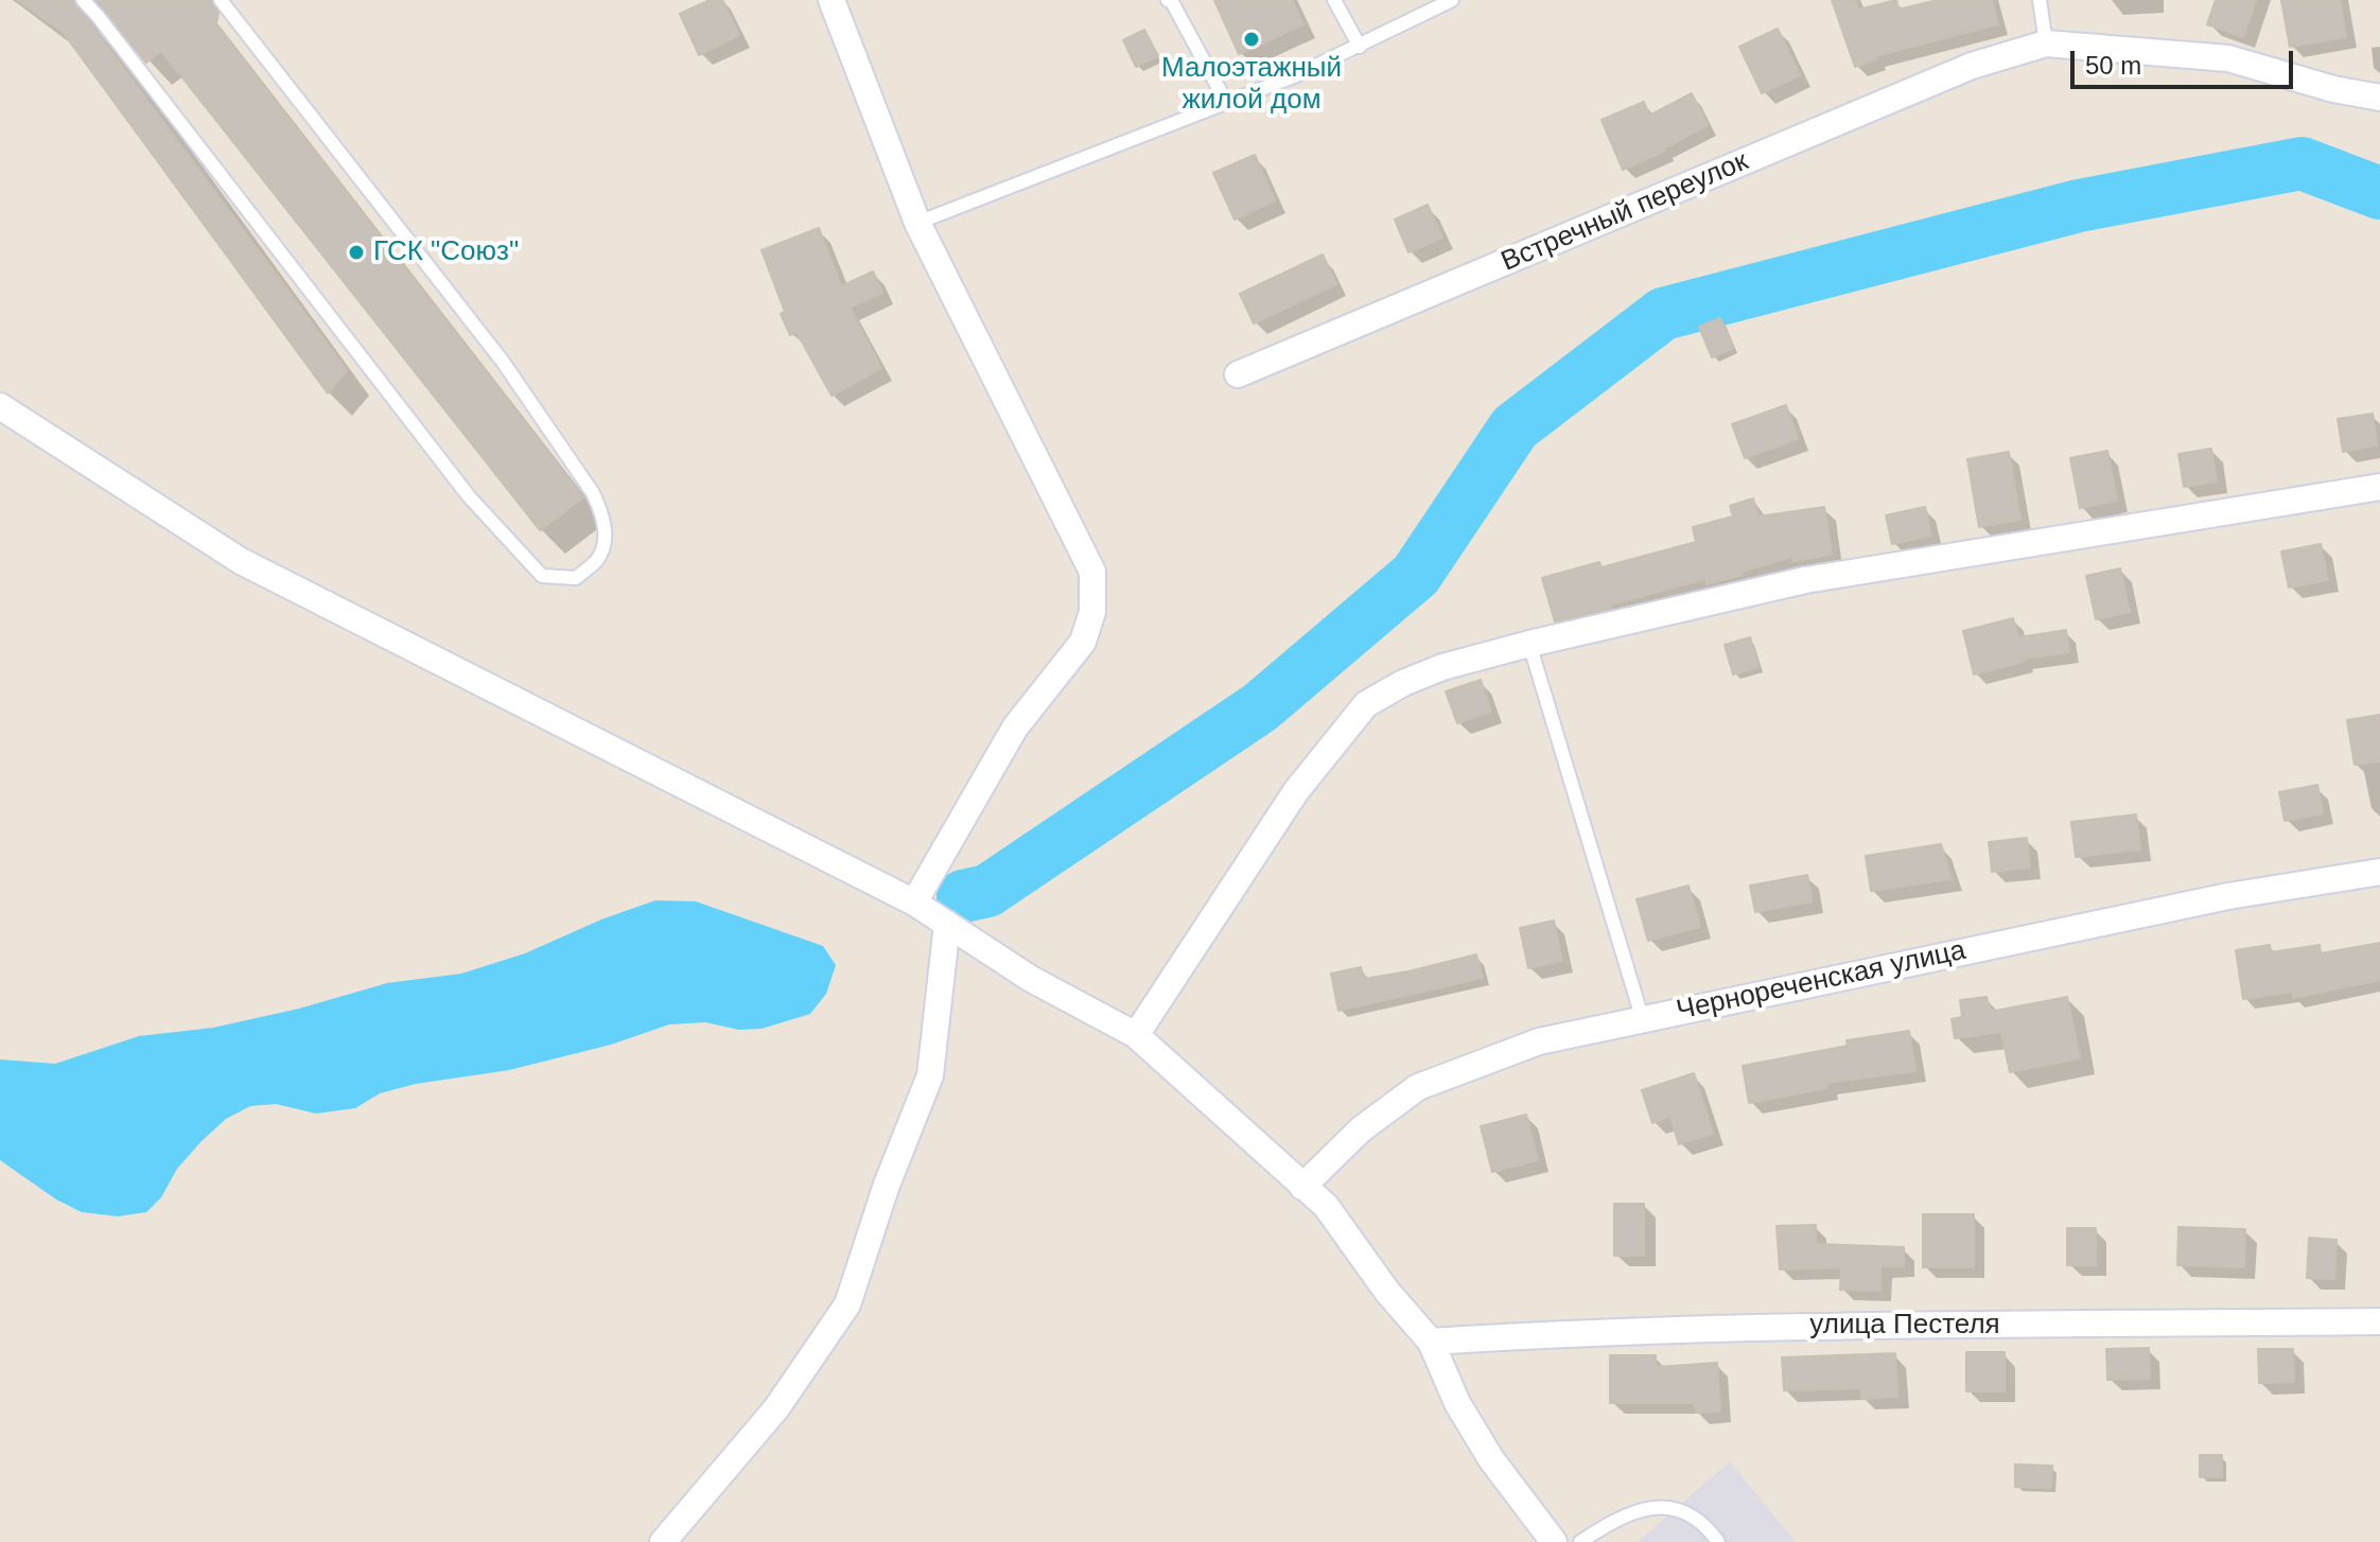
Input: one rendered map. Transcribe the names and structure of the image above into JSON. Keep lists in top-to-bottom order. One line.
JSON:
{"streets":{"street":["Встречный переулок","Чернореченская улица","улица Пестеля"]},"places":["Малоэтажный жилой дом","ГСК \"Союз\""],"scale_bar":"50 m"}
